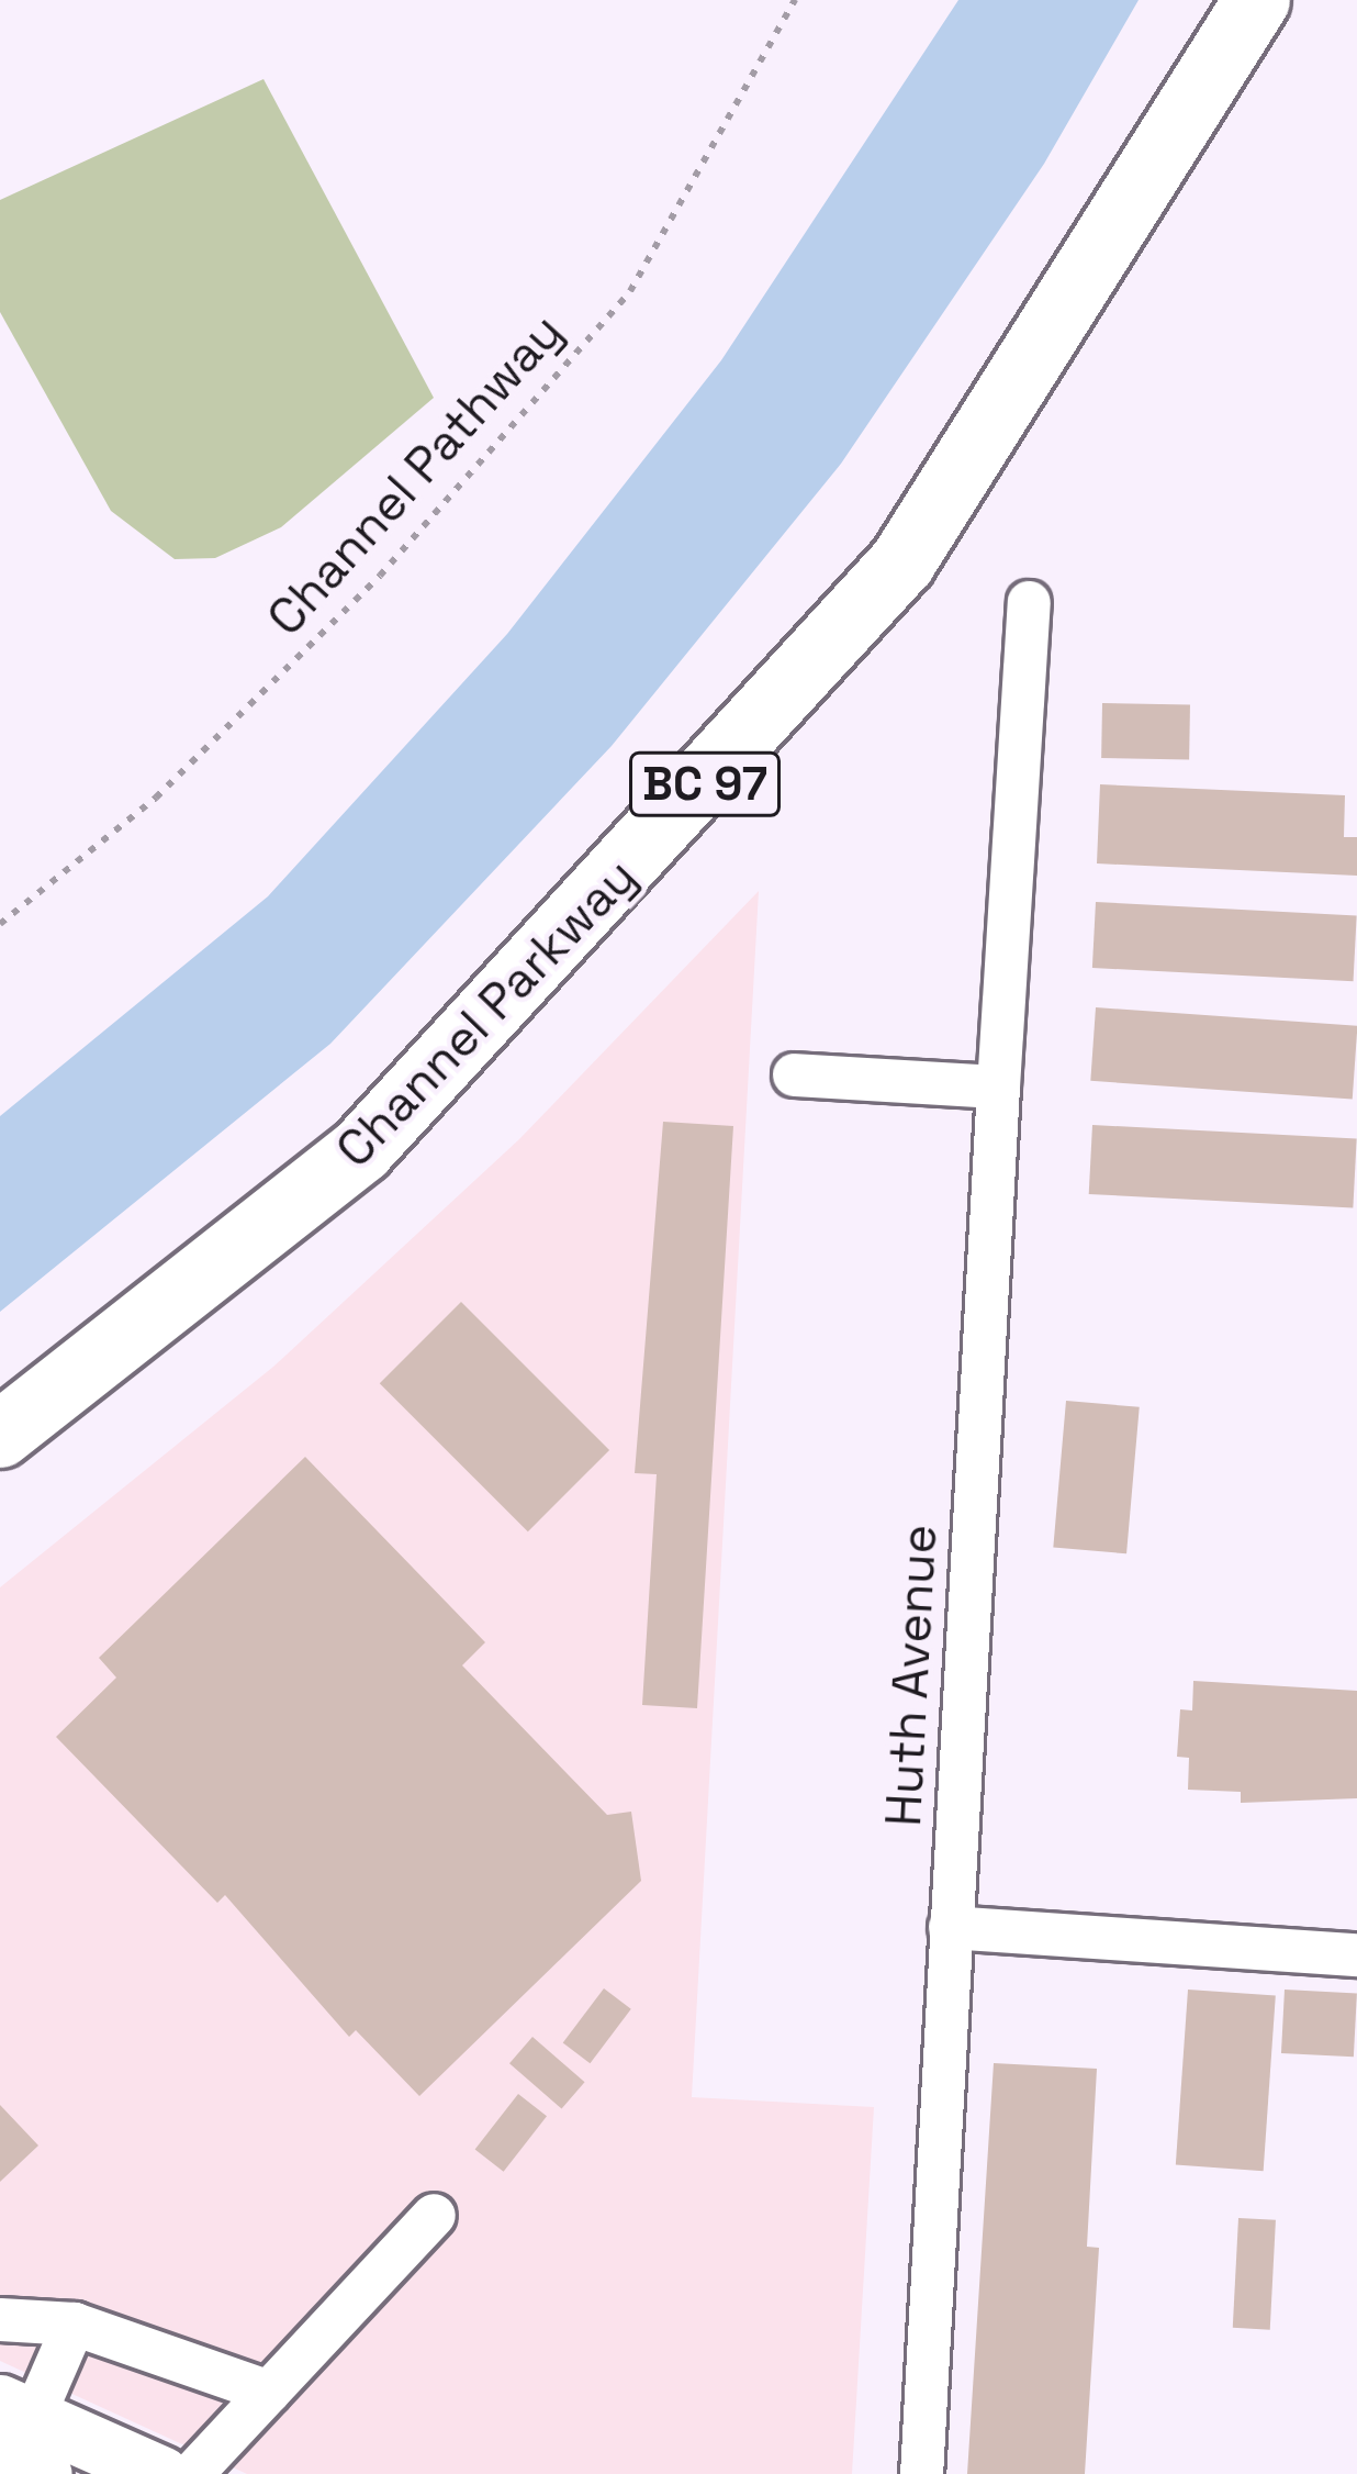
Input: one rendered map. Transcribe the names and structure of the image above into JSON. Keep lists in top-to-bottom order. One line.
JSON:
{"streets":{"highway":["BC 97","Channel Parkway"],"street":["Huth Avenue"],"path":["Channel Pathway"]}}
